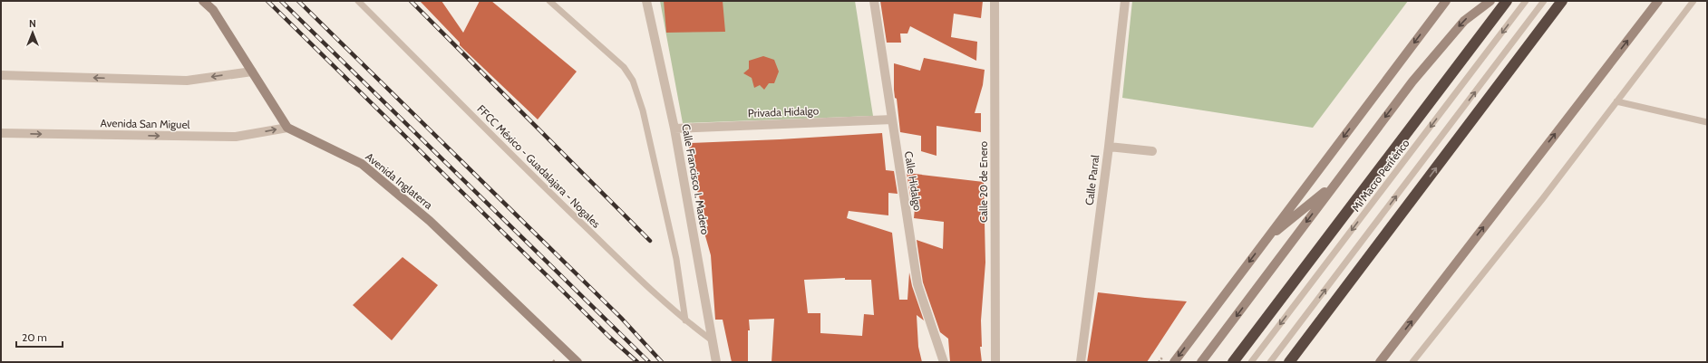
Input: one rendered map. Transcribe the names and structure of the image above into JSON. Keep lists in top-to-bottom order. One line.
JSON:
{"streets":{"main road":["Avenida Inglaterra"],"street":["Privada Hidalgo","Avenida San Miguel","Calle Francisco I. Madero","Calle Parral","Calle Hidalgo","Calle 20 de Enero"],"lane":["FFCC México - Guadalajara - Nogales","Mi Macro Periférico"]},"crossings":[["Privada Hidalgo","Calle Francisco I. Madero"],["Privada Hidalgo","Calle Hidalgo"],["Avenida San Miguel","Avenida Inglaterra"],["FFCC México - Guadalajara - Nogales","Calle Francisco I. Madero"]],"scale_bar":"20 m","north":"top"}
